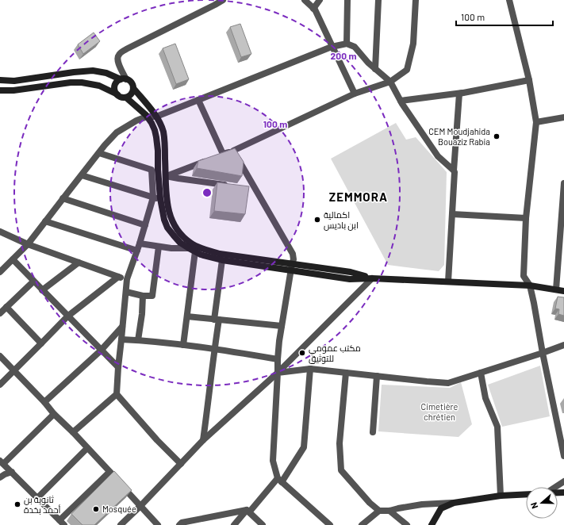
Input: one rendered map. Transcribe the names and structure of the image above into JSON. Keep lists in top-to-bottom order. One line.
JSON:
{"districts":["ZEMMORA"],"parks":["Cimetière chrétien"],"places":["CEM Moudjahida Bouaziz Rabia","اكمالية ابن باديس","مكتب عمومي للتوثيق","ثانوية بن أحمد بخدة","Mosquée"],"scale_bar":"100 m","north":"left","rings":["200 m","100 m"]}
